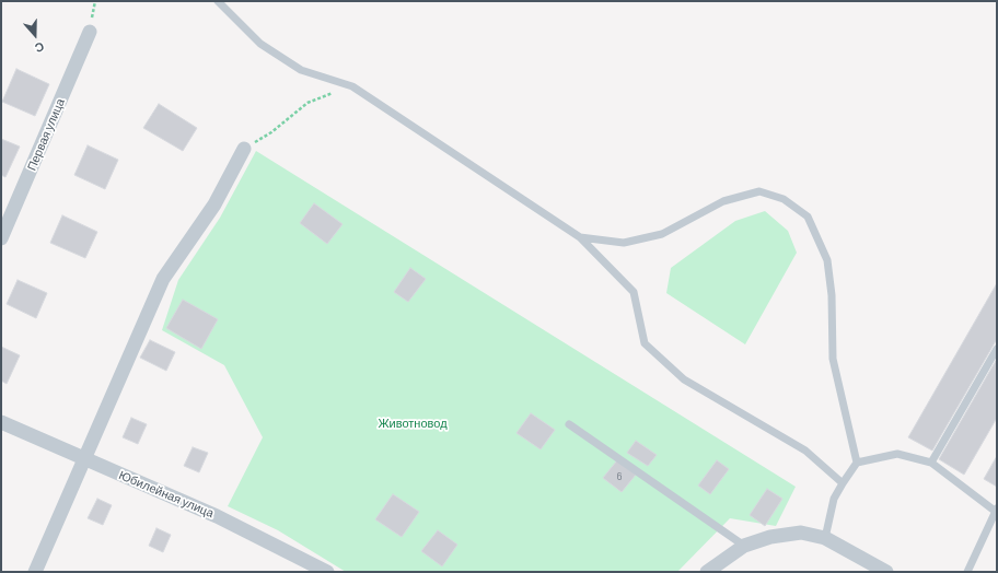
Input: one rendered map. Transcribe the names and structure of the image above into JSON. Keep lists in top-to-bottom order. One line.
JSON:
{"streets":{"street":["Первая улица","Юбилейная улица"]},"parks":["Животновод"],"house_numbers":["6"],"north":"bottom"}
